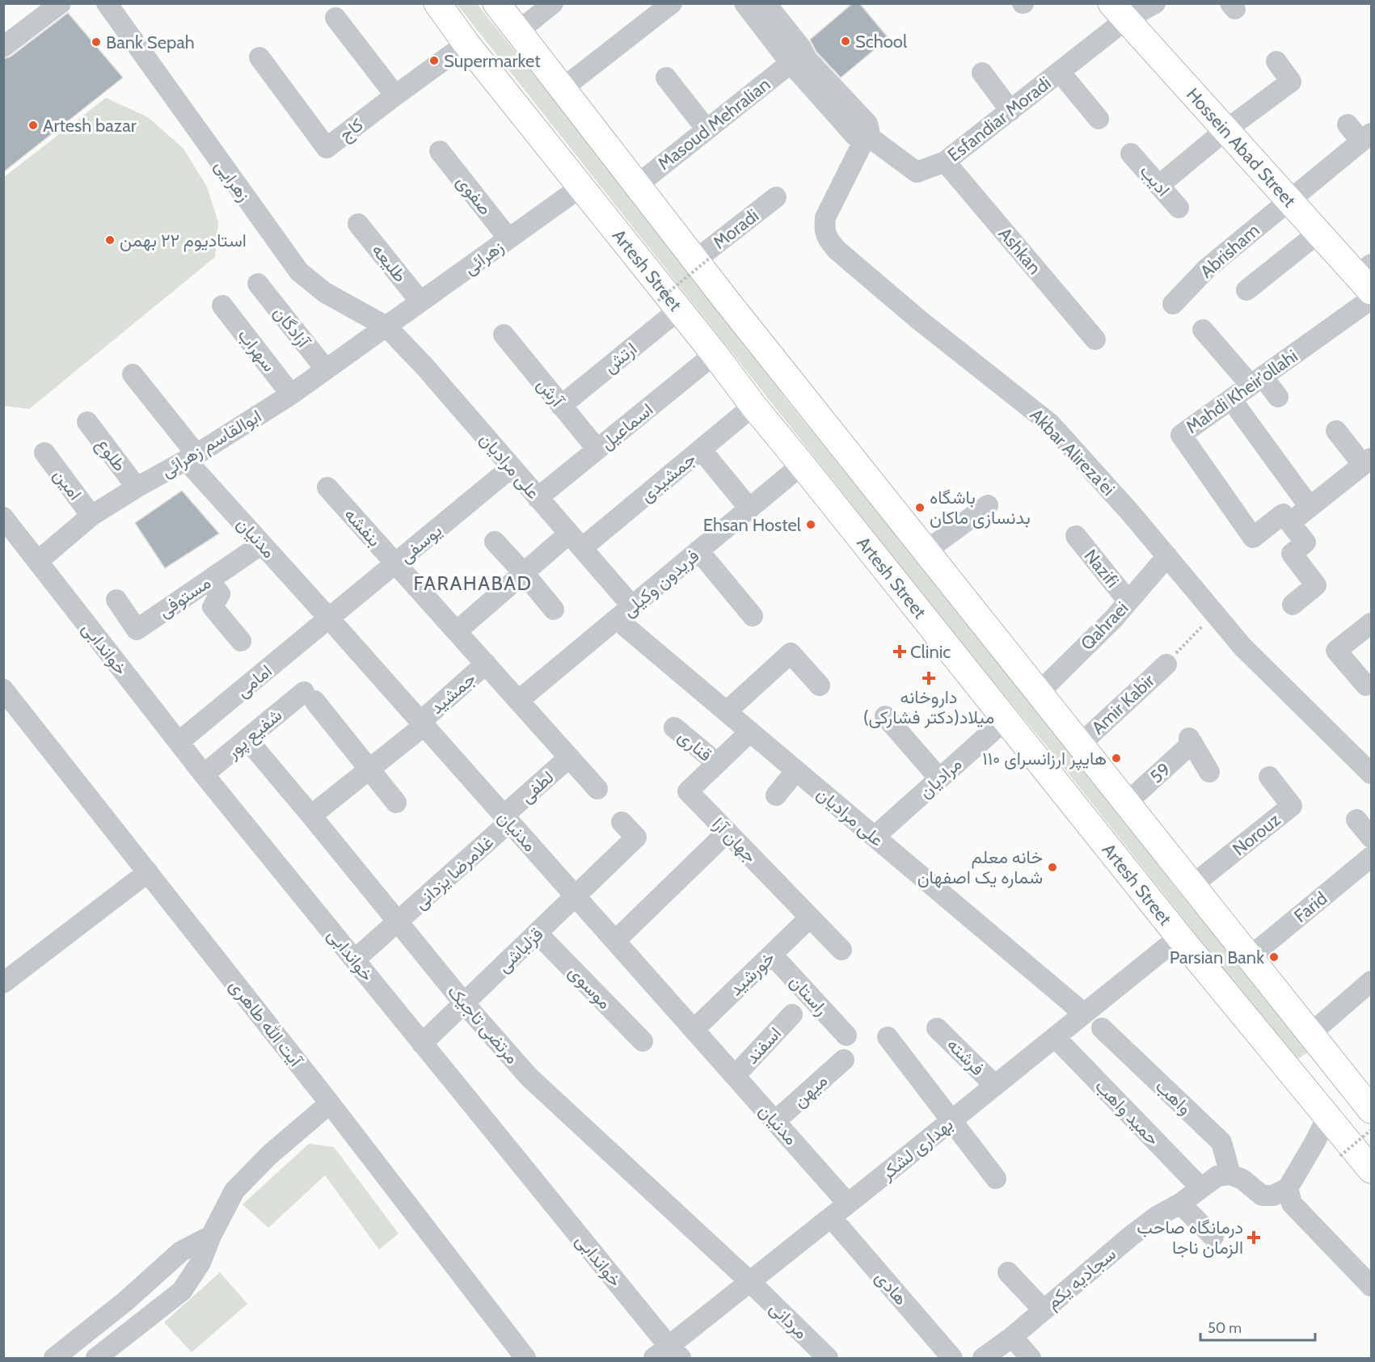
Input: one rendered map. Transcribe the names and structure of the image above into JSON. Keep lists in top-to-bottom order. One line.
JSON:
{"streets":{"main road":["Hossein Abad Street","Artesh Street"],"street":["Esfandiar Moradi","Masoud Mehralian","کاج","زهرایی","ادیب","صفوی","Moradi","Ashkan","Abrisham","زهرائی","طلیعه","آزادگان","سهراب","ارتش","Mahdi Kheir'ollahi","آرش","اسماعیل","ابوالقاسم زهرائی","Akbar Alireza'ei","طلوع","علی مرادیان","جمشیدی","امین","بنفشه","مدنیان","یوسفی","Nazifi","فریدون وکیلی","مستوفی","Qahraei","خواندابی","امامی","جمشید","Amir Kabir","شفیع پور","قناری","59","مرادیان","لطفی","Norouz","جهان آرا","غلامرضا یزدانی","Farid","قزلباشی","خورشید","موسوی","راستان","آیت الله طاهری","مرتضی تاجیک","اسفند","فرشته","میهن","واهب","حمید واهب","بهداری لشکر","سجادیه یکم","هادی","مردانی"]},"crossings":[["Esfandiar Moradi","Masoud Mehralian"],["Esfandiar Moradi","Hossein Abad Street"],["Esfandiar Moradi","Ashkan"],["Esfandiar Moradi","Akbar Alireza'ei"],["کاج","Artesh Street"],["Hossein Abad Street","Abrisham"],["زهرایی","زهرائی"],["زهرایی","ابوالقاسم زهرائی"],["زهرایی","علی مرادیان"],["صفوی","زهرائی"],["زهرائی","طلیعه"],["زهرائی","Artesh Street"],["زهرائی","ابوالقاسم زهرائی"],["زهرائی","علی مرادیان"],["Artesh Street","ارتش"],["Artesh Street","اسماعیل"],["Artesh Street","جمشیدی"],["Artesh Street","فریدون وکیلی"],["Artesh Street","مرادیان"],["Artesh Street","بهداری لشکر"],["آزادگان","ابوالقاسم زهرائی"],["سهراب","ابوالقاسم زهرائی"],["ارتش","آرش"],["آرش","اسماعیل"],["اسماعیل","علی مرادیان"],["ابوالقاسم زهرائی","طلوع"],["ابوالقاسم زهرائی","علی مرادیان"],["ابوالقاسم زهرائی","امین"],["ابوالقاسم زهرائی","مدنیان"],["ابوالقاسم زهرائی","خواندابی"],["Akbar Alireza'ei","Qahraei"],["علی مرادیان","جمشیدی"],["علی مرادیان","یوسفی"],["علی مرادیان","فریدون وکیلی"],["علی مرادیان","مرادیان"],["علی مرادیان","جهان آرا"],["علی مرادیان","بهداری لشکر"],["بنفشه","یوسفی"],["بنفشه","فریدون وکیلی"],["بنفشه","جمشید"],["بنفشه","لطفی"],["مدنیان","یوسفی"],["مدنیان","مستوفی"],["مدنیان","امامی"],["مدنیان","جمشید"],["مدنیان","لطفی"],["مدنیان","غلامرضا یزدانی"],["مدنیان","قزلباشی"],["مدنیان","خورشید"],["مدنیان","اسفند"],["مدنیان","میهن"],["مدنیان","بهداری لشکر"],["یوسفی","امامی"],["Nazifi","Qahraei"],["خواندابی","امامی"],["خواندابی","شفیع پور"],["خواندابی","غلامرضا یزدانی"],["خواندابی","قزلباشی"],["خواندابی","بهداری لشکر"],["جمشید","شفیع پور"],["جمشید","مرتضی تاجیک"],["شفیع پور","مرتضی تاجیک"],["قناری","جهان آرا"],["لطفی","غلامرضا یزدانی"],["جهان آرا","خورشید"],["غلامرضا یزدانی","مرتضی تاجیک"],["قزلباشی","موسوی"],["قزلباشی","مرتضی تاجیک"],["خورشید","راستان"],["مرتضی تاجیک","بهداری لشکر"],["مرتضی تاجیک","مردانی"],["فرشته","بهداری لشکر"],["واهب","سجادیه یکم"],["حمید واهب","بهداری لشکر"],["حمید واهب","سجادیه یکم"],["بهداری لشکر","هادی"],["بهداری لشکر","مردانی"]],"districts":["FARAHABAD"],"places":{"other":["School","Bank Sepah","Supermarket","Artesh bazar","استادیوم ۲۲ بهمن","باشگاه بدنسازی ماکان","Ehsan Hostel","هایپر ارزانسرای ۱۱۰","خانه معلم شماره یک اصفهان","Parsian Bank"],"health":["Clinic","داروخانه میلاد(دکتر فشارکی)","درمانگاه صاحب الزمان ناجا"]},"scale_bar":"50 m"}
